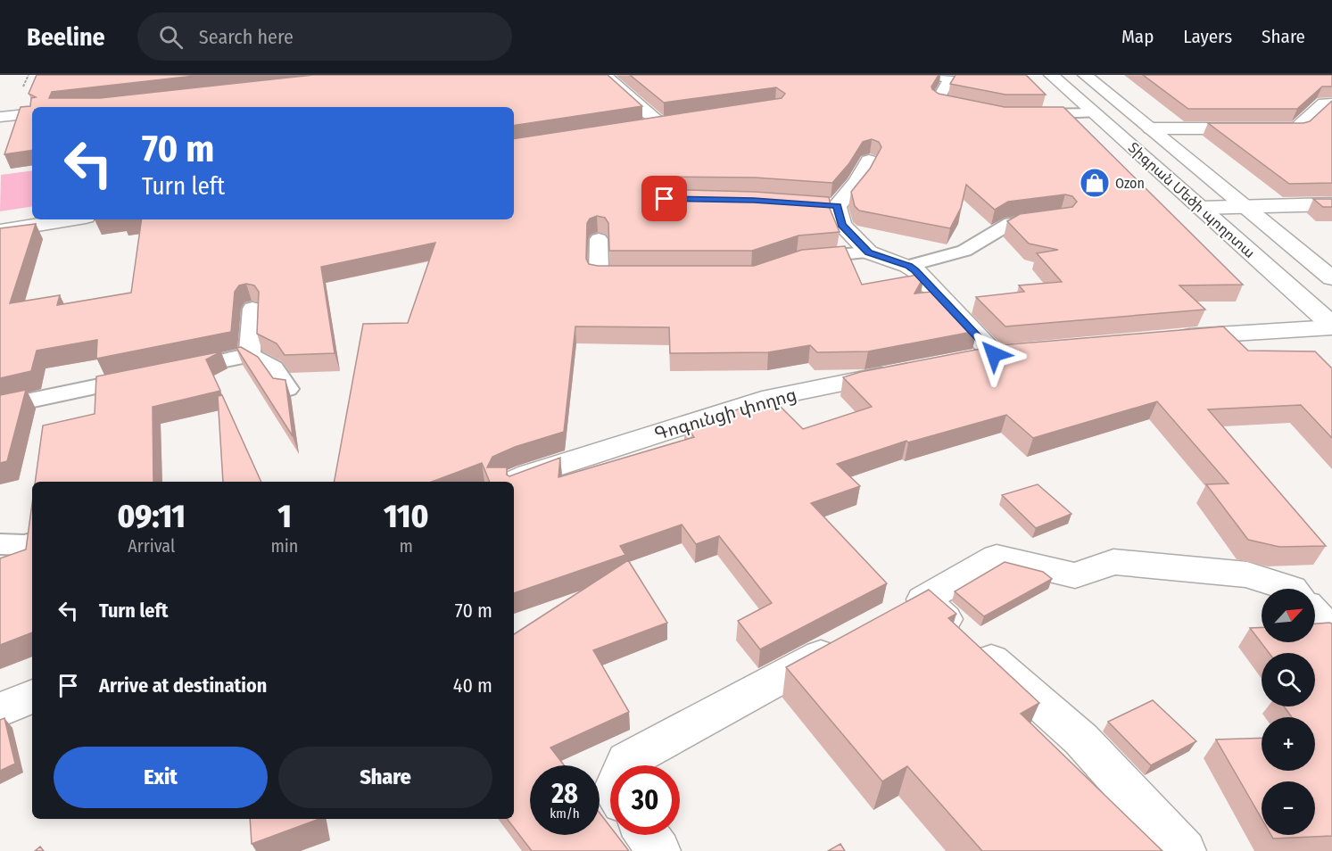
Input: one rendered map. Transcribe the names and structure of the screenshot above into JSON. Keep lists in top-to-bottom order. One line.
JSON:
{"streets":{"street":["Տիգրան Մեծի պողոտա","Գոգունցի փողոց"]},"places":{"shop":["Ozon"]},"north":"top right","page":{"header":"Beeline","search":"Search here","nav":["Map","Layers","Share"],"turn":["70 m","Turn left"],"eta":["09:11","Arrival","1","min","110","m"],"list":[{"name":"Turn left","value":"70 m"},{"name":"Arrive at destination","value":"40 m"}],"map_buttons":["+","−"],"buttons":["Exit","Share"],"speed":"28 km/h","limit":"30"}}
